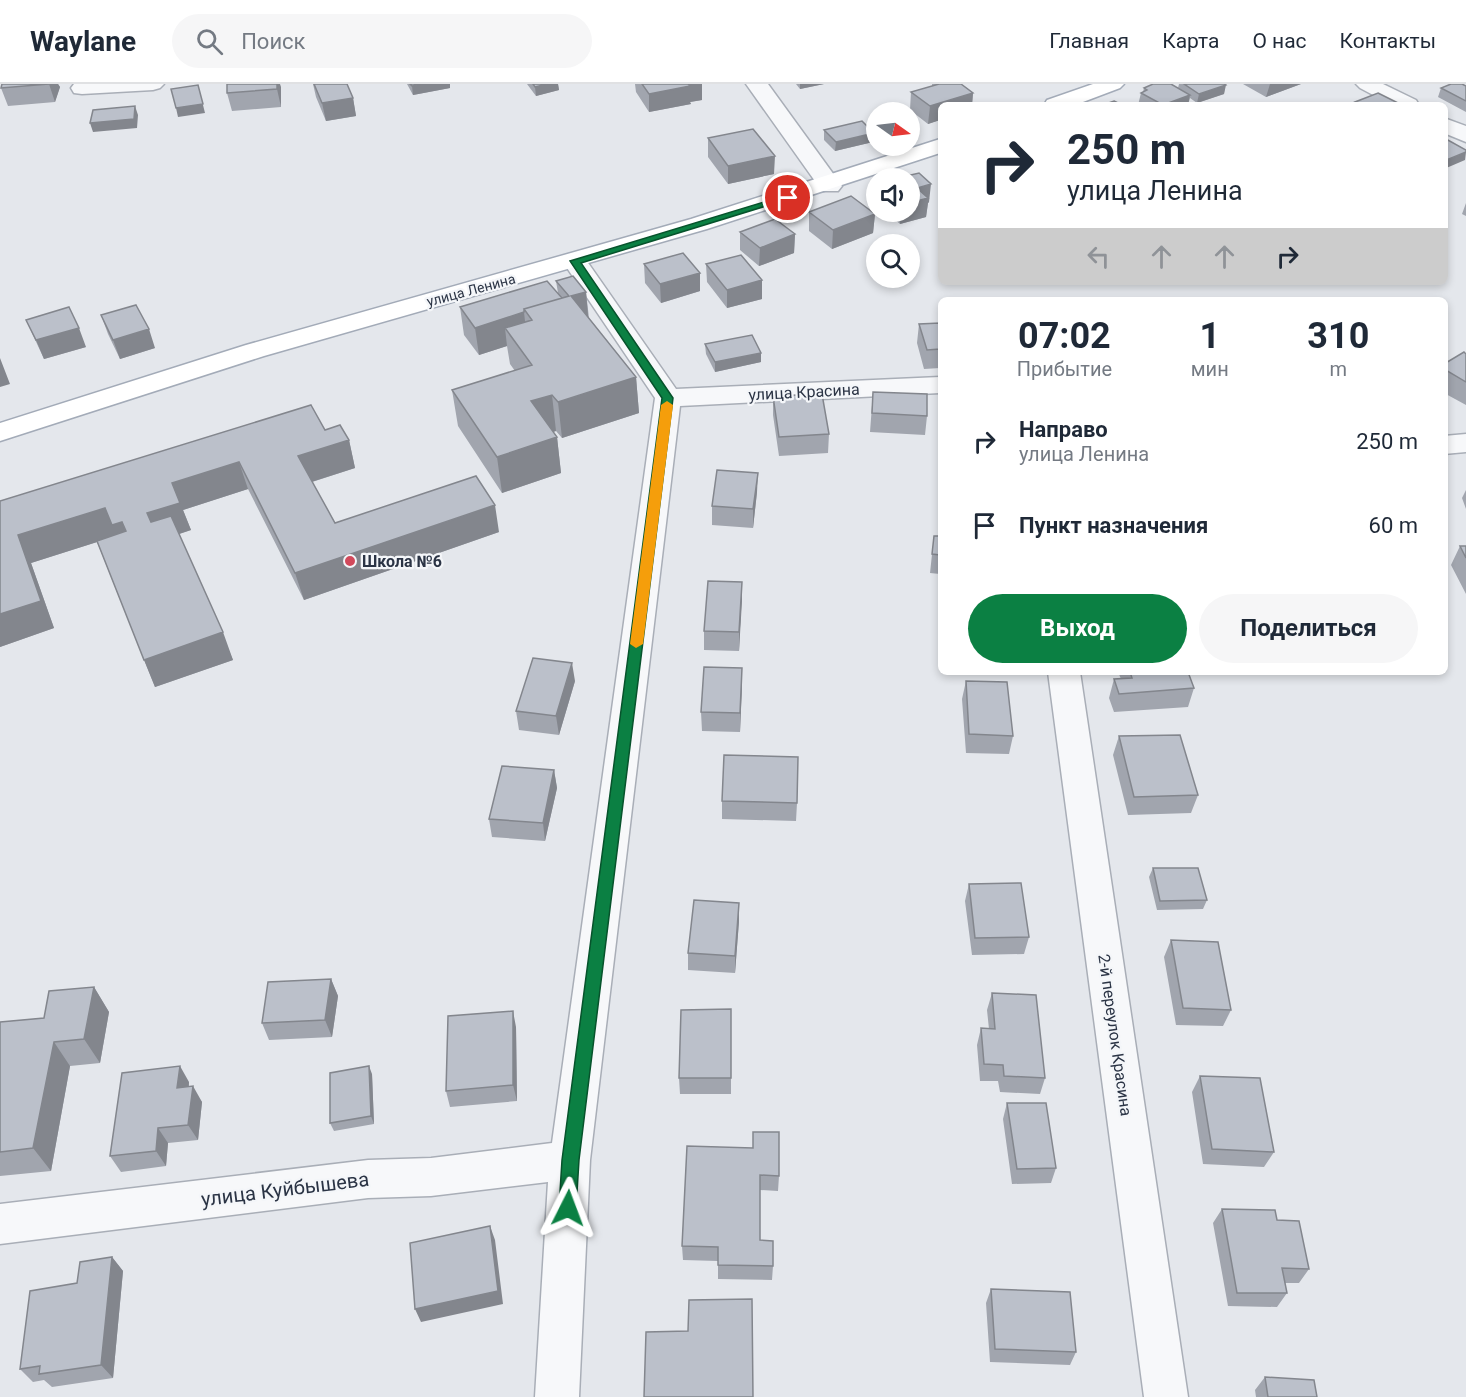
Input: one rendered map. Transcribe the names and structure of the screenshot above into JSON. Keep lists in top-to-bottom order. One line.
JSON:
{"streets":{"main road":["улица Ленина"],"street":["улица Красина","2-й переулок Красина","улица Куйбышева"]},"places":["Школа №6"],"north":"right","page":{"header":"Waylane","search":"Поиск","nav":["Главная","Карта","О нас","Контакты"],"turn":["250 m","улица Ленина"],"eta":["07:02","Прибытие","1","мин","310","m"],"list":[{"name":"Направо","note":"улица Ленина","value":"250 m"},{"name":"Пункт назначения","value":"60 m"}],"buttons":["Выход","Поделиться"]}}
